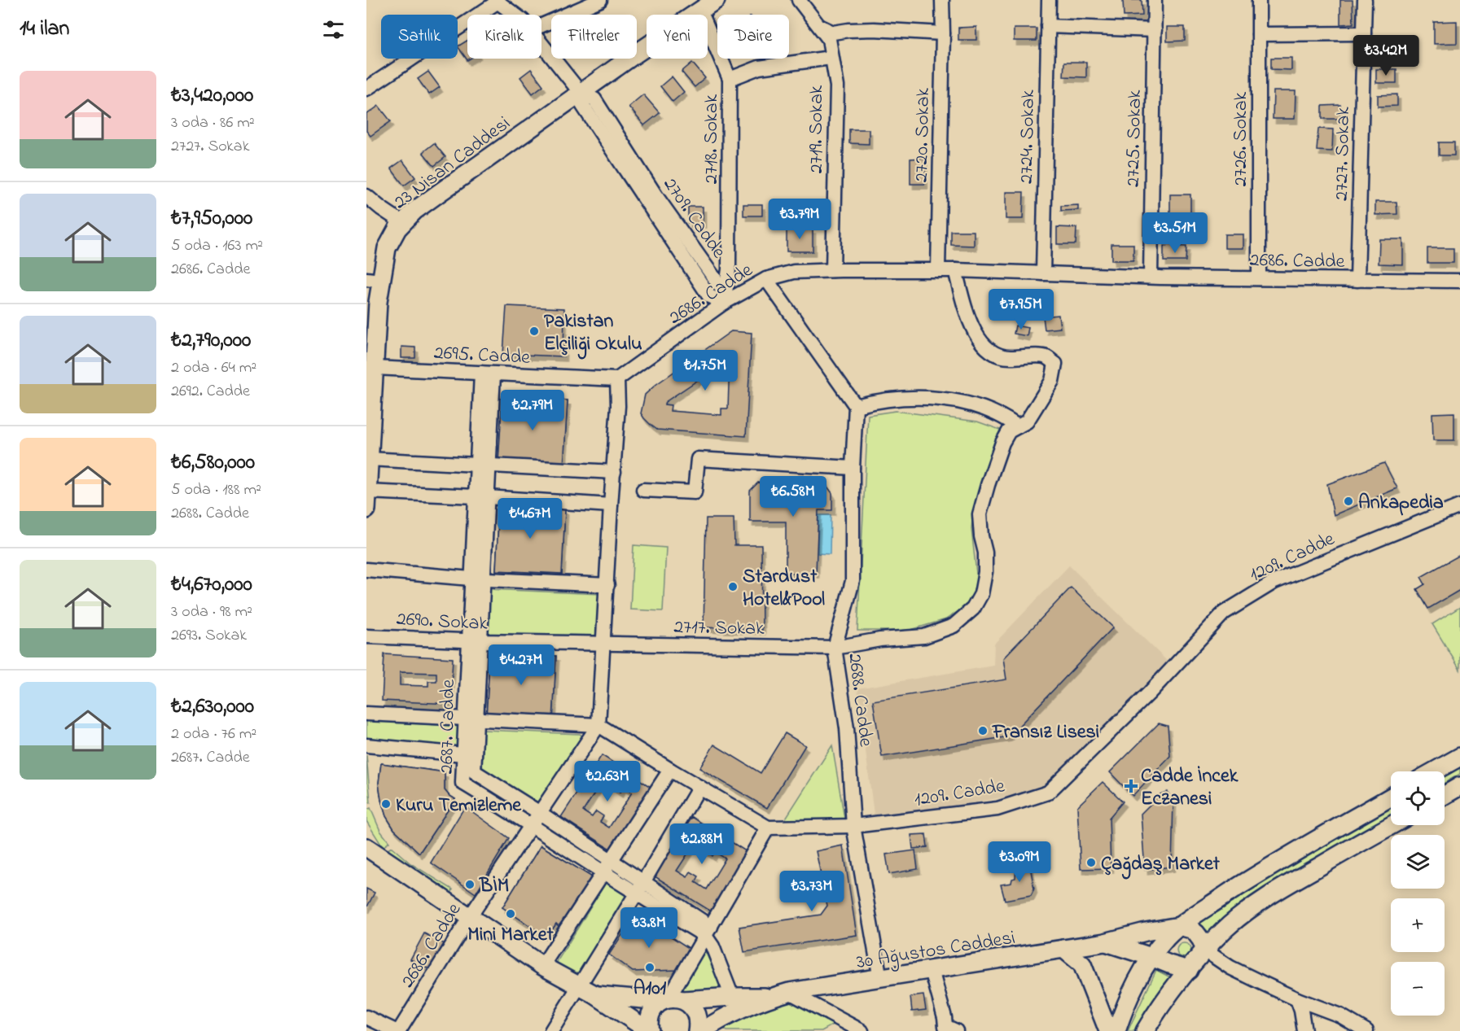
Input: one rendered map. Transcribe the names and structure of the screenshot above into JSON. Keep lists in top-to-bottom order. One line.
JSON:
{"streets":{"main road":["23 Nisan Caddesi","30 Ağustos Caddesi"],"street":["2719. Sokak","2720. Sokak","2724. Sokak","2725. Sokak","2718. Sokak","2726. Sokak","2727. Sokak","2709. Cadde","2686. Cadde","2695. Cadde","1209. Cadde","2690. Sokak","2717. Sokak","2688. Cadde","2687. Cadde"]},"crossings":[["2719. Sokak","2686. Cadde"],["2720. Sokak","2686. Cadde"],["2724. Sokak","2686. Cadde"],["2725. Sokak","2686. Cadde"],["2718. Sokak","23 Nisan Caddesi"],["2718. Sokak","2709. Cadde"],["2718. Sokak","2686. Cadde"],["2726. Sokak","2686. Cadde"],["2727. Sokak","2686. Cadde"],["23 Nisan Caddesi","2709. Cadde"],["23 Nisan Caddesi","2695. Cadde"],["2709. Cadde","2686. Cadde"],["2686. Cadde","2695. Cadde"],["2686. Cadde","2717. Sokak"],["2686. Cadde","2687. Cadde"],["2695. Cadde","2687. Cadde"],["1209. Cadde","2688. Cadde"],["2690. Sokak","2717. Sokak"],["2690. Sokak","2687. Cadde"],["2717. Sokak","2688. Cadde"],["2688. Cadde","30 Ağustos Caddesi"]],"places":{"other":["Pakistan Elçiliği Okulu","Ankapedia","Stardust Hotel&Pool","Fransız Lisesi","Kuru Temizleme","Çağdaş Market","BİM","Mini Market","A101"],"health":["Cadde İncek Eczanesi"]},"page":{"heading":"14 ilan","chip":["Satılık","Kiralık","Filtreler","Yeni","Daire"],"price":["₺3.42M","₺3.79M","₺3.51M","₺7.95M","₺1.75M","₺2.79M","₺6.58M","₺4.67M","₺4.27M","₺2.63M","₺2.88M","₺3.09M","₺3.73M","₺3.8M"],"list":[{"name":"₺3,420,000","note":"3 oda · 86 m² · 2727. Sokak"},{"name":"₺7,950,000","note":"5 oda · 163 m² · 2686. Cadde"},{"name":"₺2,790,000","note":"2 oda · 64 m² · 2692. Cadde"},{"name":"₺6,580,000","note":"5 oda · 188 m² · 2688. Cadde"},{"name":"₺4,670,000","note":"3 oda · 98 m² · 2693. Sokak"},{"name":"₺2,630,000","note":"2 oda · 76 m² · 2687. Cadde"}],"map_buttons":["+","−"]}}
